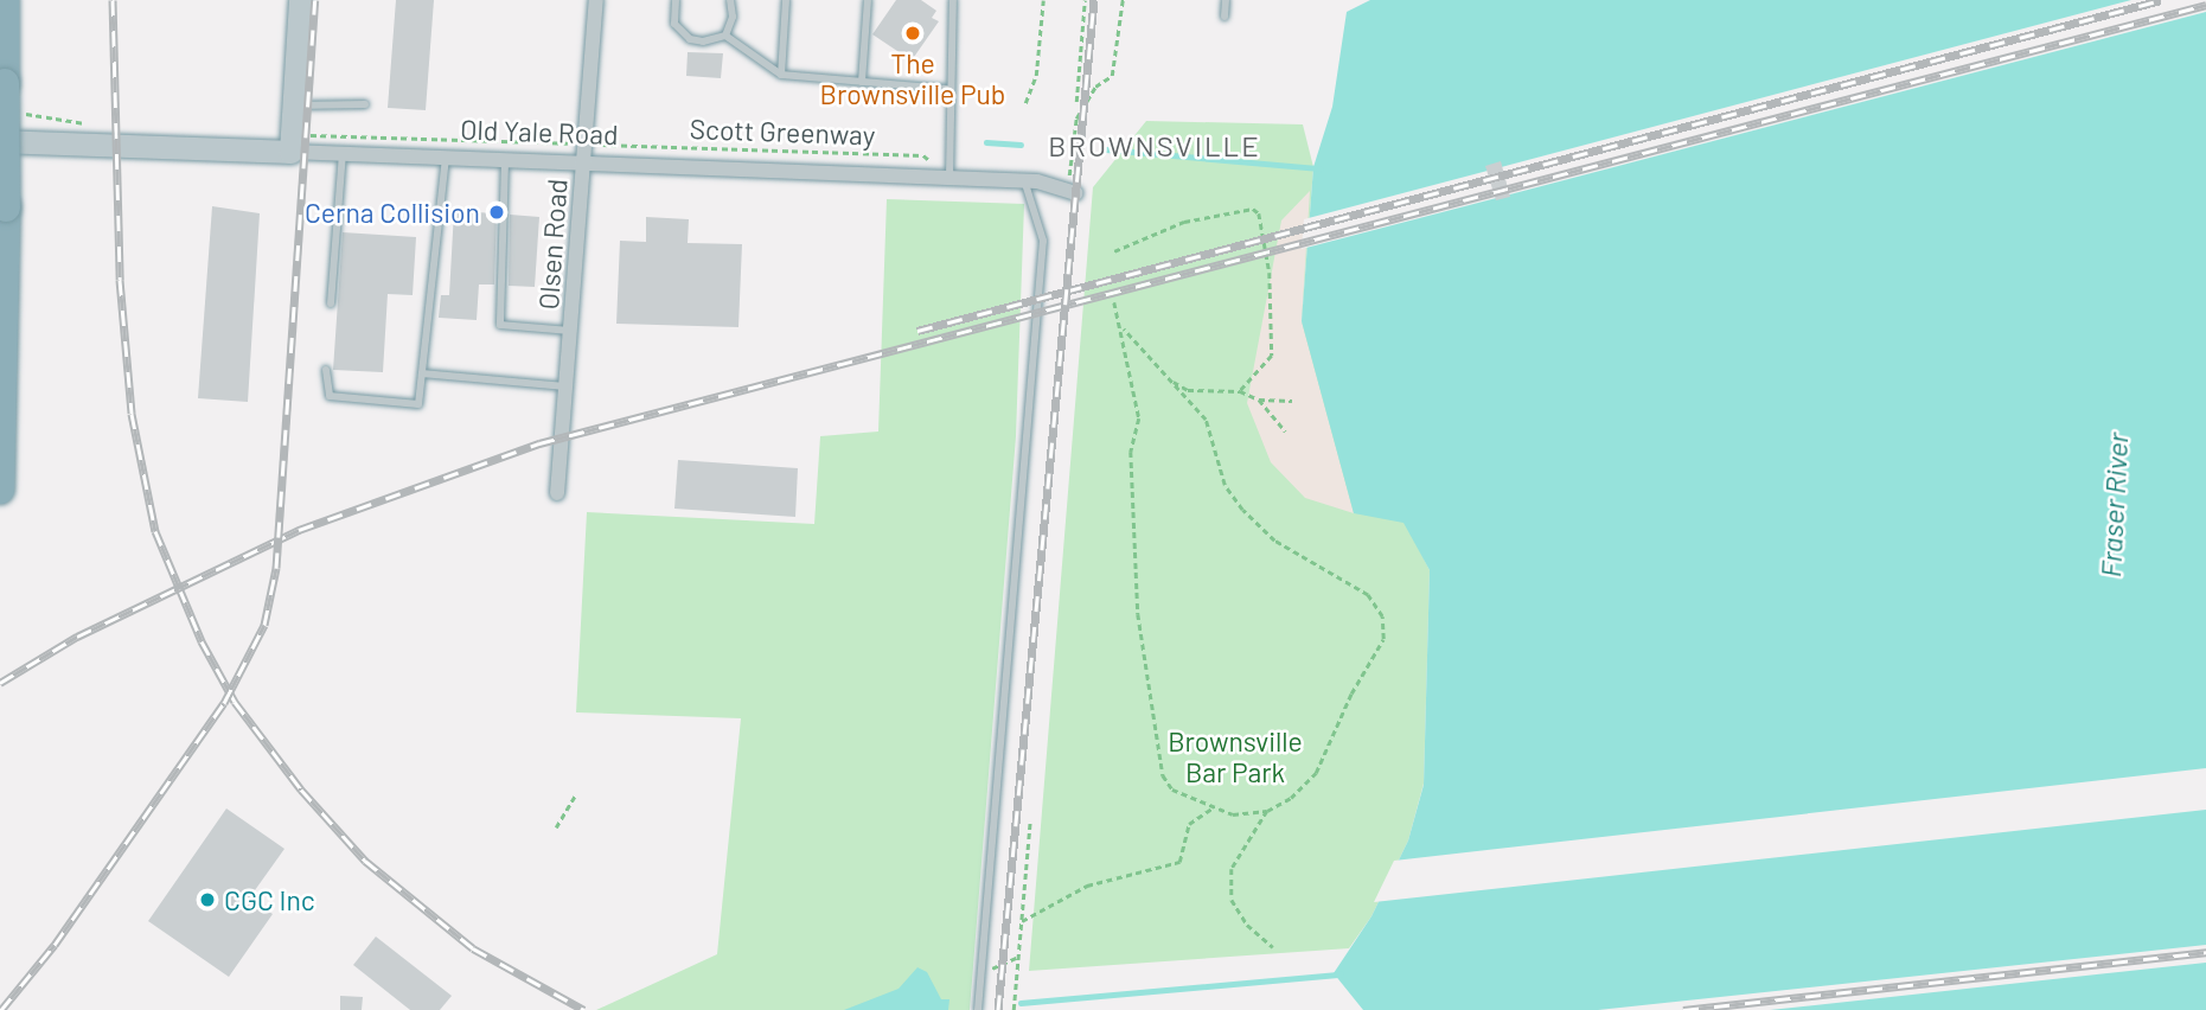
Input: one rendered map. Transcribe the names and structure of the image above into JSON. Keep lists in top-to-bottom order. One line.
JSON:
{"streets":{"street":["Old Yale Road","Olsen Road"],"path":["Scott Greenway"]},"crossings":[["Old Yale Road","Scott Greenway"],["Old Yale Road","Olsen Road"]],"districts":["BROWNSVILLE"],"water":["Fraser River"],"parks":["Brownsville Bar Park"],"places":["The Brownsville Pub","Cerna Collision","CGC Inc"]}
